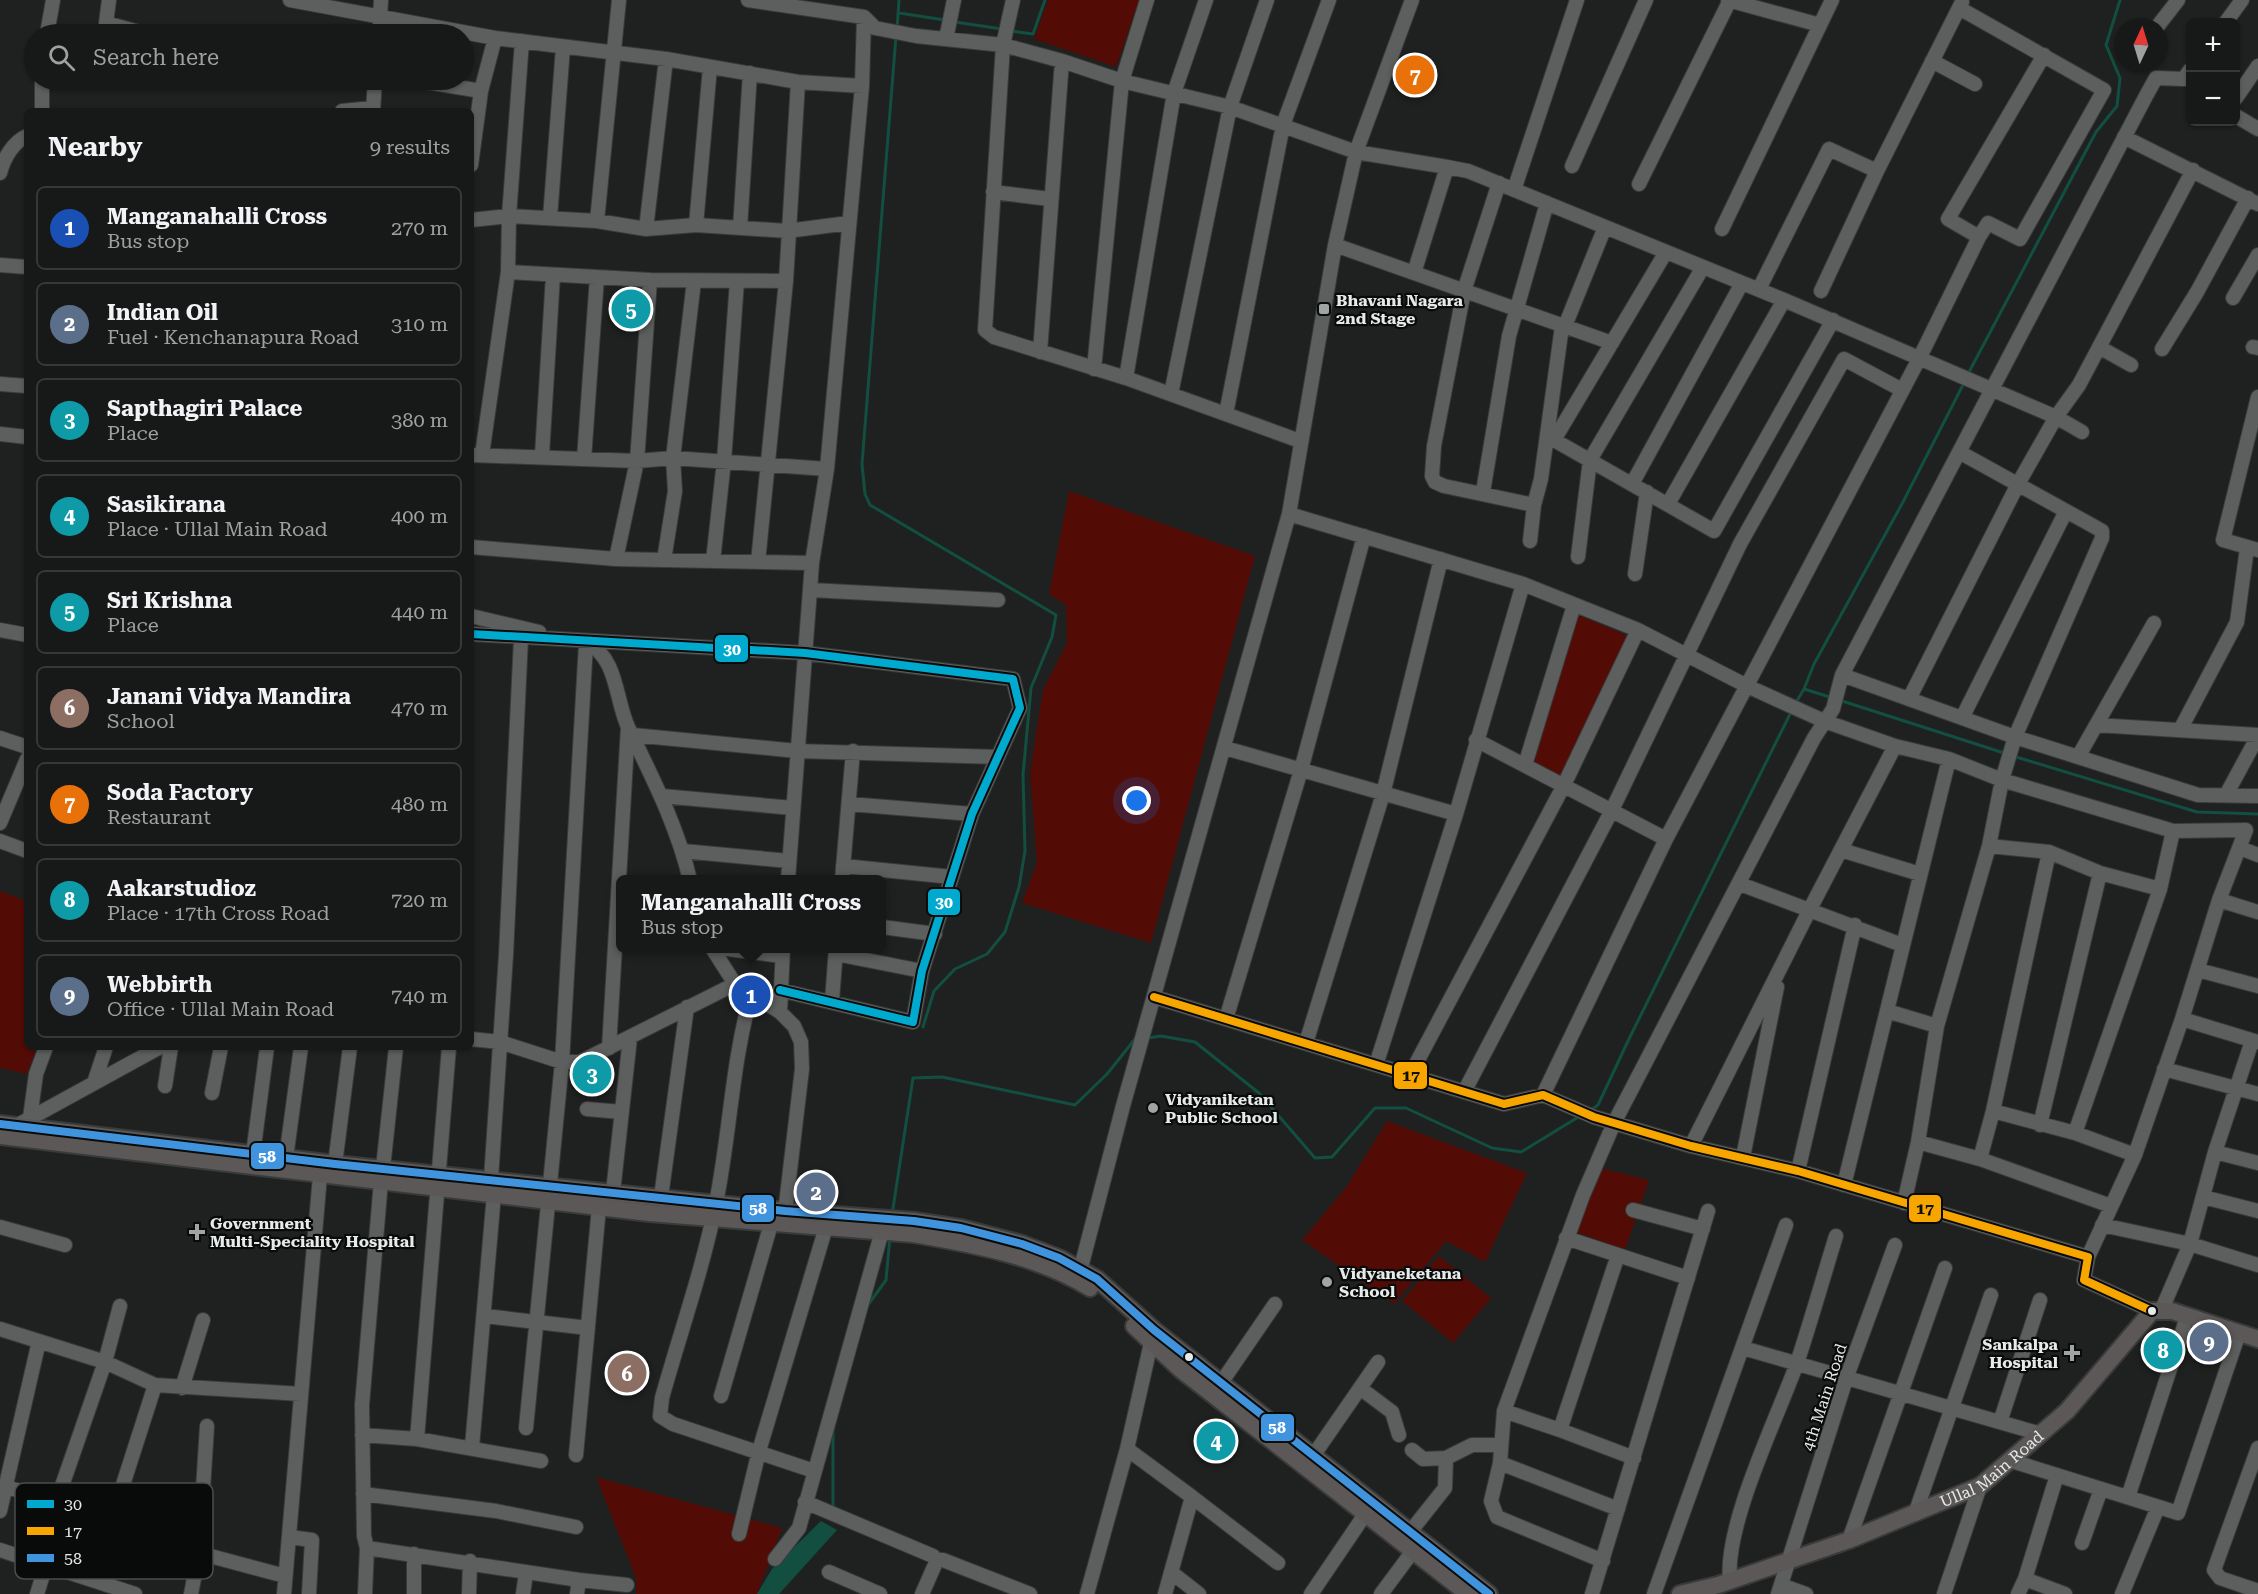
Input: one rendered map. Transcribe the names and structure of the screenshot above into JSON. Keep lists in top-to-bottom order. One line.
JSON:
{"streets":{"main road":["Ullal Main Road"],"street":["4th Main Road"]},"crossings":[["4th Main Road","Ullal Main Road"]],"places":{"transit":["Bhavani Nagara 2nd Stage"],"other":["Vidyaniketan Public School","Vidyaneketana School"],"health":["Government Multi-Speciality Hospital","Sankalpa Hospital"]},"lines":["transit line 30","transit line 17","transit line 58"],"legend":["30","17","58"],"north":"top","page":{"map_buttons":["+","−"],"search":"Search here","pins":["7","5","1","3","2","9","8","6","4"],"heading":["Nearby","9 results"],"list":[{"mark":"1","name":"Manganahalli Cross","note":"Bus stop","value":"270 m"},{"mark":"2","name":"Indian Oil","note":"Fuel · Kenchanapura Road","value":"310 m"},{"mark":"3","name":"Sapthagiri Palace","note":"Place","value":"380 m"},{"mark":"4","name":"Sasikirana","note":"Place · Ullal Main Road","value":"400 m"},{"mark":"5","name":"Sri Krishna","note":"Place","value":"440 m"},{"mark":"6","name":"Janani Vidya Mandira","note":"School","value":"470 m"},{"mark":"7","name":"Soda Factory","note":"Restaurant","value":"480 m"},{"mark":"8","name":"Aakarstudioz","note":"Place · 17th Cross Road","value":"720 m"},{"mark":"9","name":"Webbirth","note":"Office · Ullal Main Road","value":"740 m"}],"popup":["Manganahalli Cross","Bus stop"]}}
